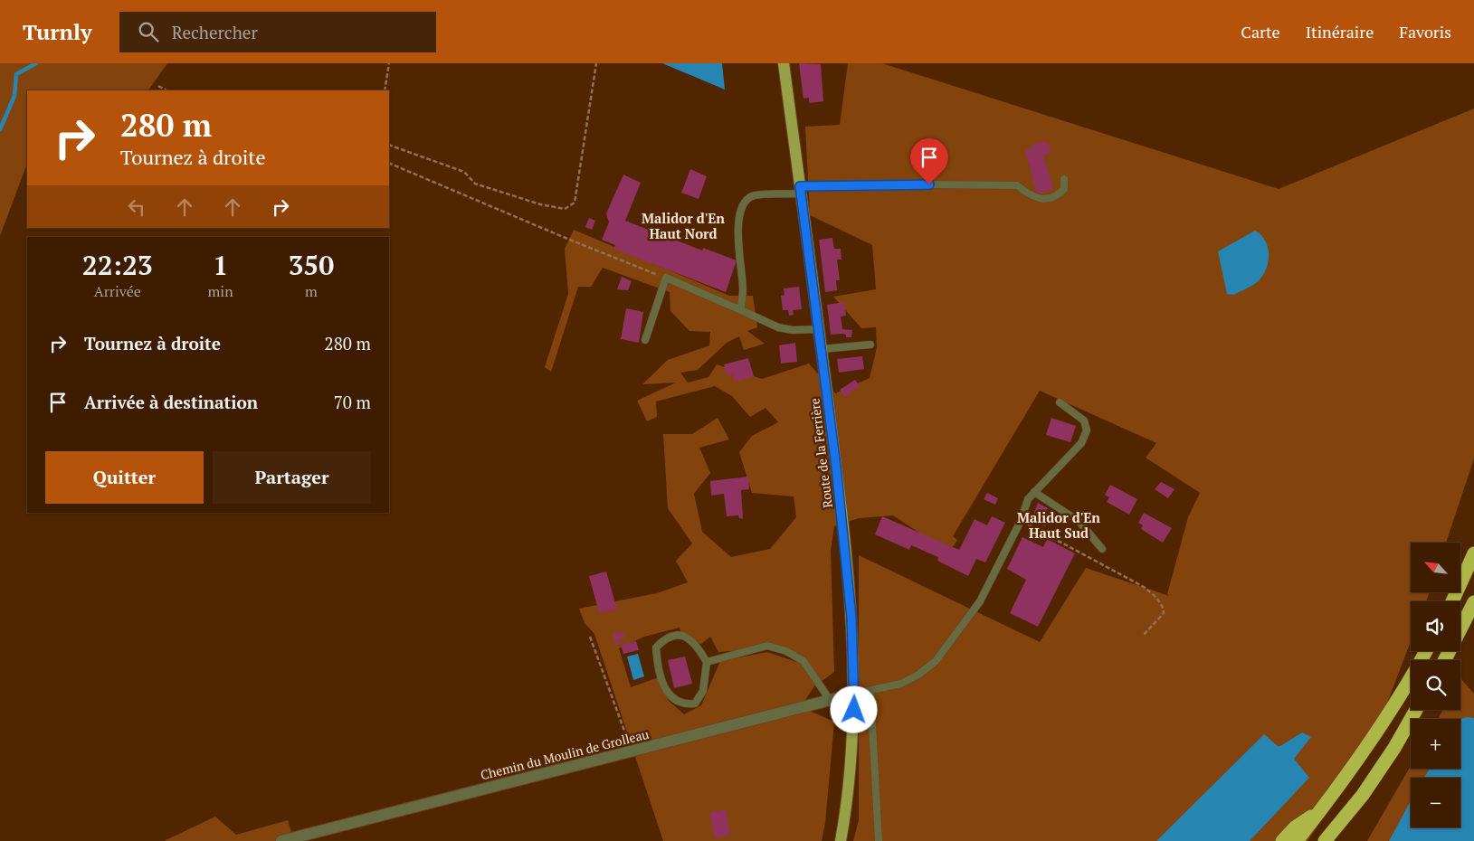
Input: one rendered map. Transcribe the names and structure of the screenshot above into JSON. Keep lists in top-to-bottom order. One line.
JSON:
{"streets":{"main road":["Route de la Ferrière"],"street":["Chemin du Moulin de Grolleau"]},"crossings":[["Route de la Ferrière","Chemin du Moulin de Grolleau"]],"districts":["Malidor d'En Haut Nord","Malidor d'En Haut Sud"],"north":"top left","page":{"header":"Turnly","search":"Rechercher","nav":["Carte","Itinéraire","Favoris"],"turn":["280 m","Tournez à droite"],"eta":["22:23","Arrivée","1","min","350","m"],"list":[{"name":"Tournez à droite","value":"280 m"},{"name":"Arrivée à destination","value":"70 m"}],"buttons":["Quitter","Partager"],"map_buttons":["+","−"]}}
